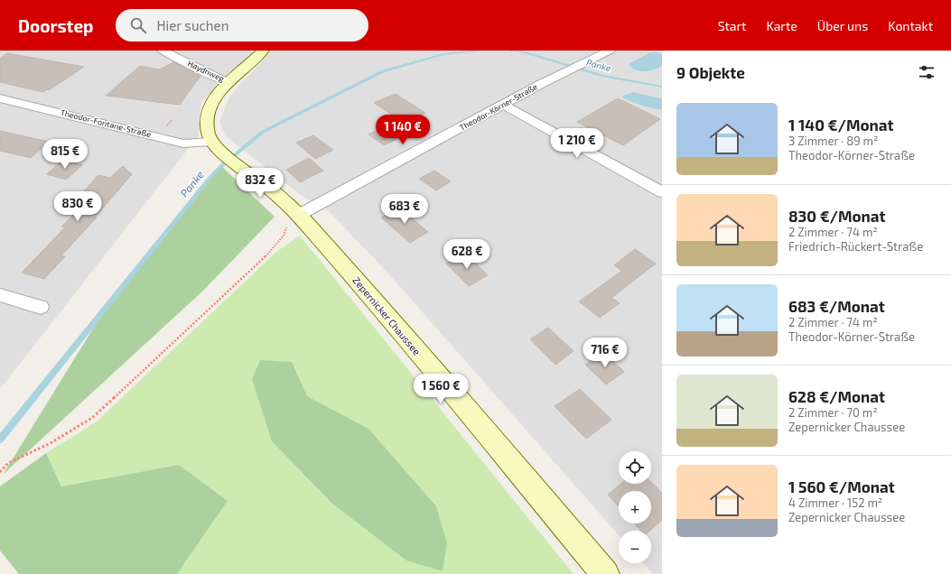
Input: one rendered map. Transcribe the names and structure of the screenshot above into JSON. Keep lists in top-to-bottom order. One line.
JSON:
{"streets":{"main road":["Zepernicker Chaussee"],"street":["Haydnweg","Theodor-Körner-Straße","Theodor-Fontane-Straße"]},"crossings":[["Theodor-Körner-Straße","Zepernicker Chaussee"],["Theodor-Fontane-Straße","Zepernicker Chaussee"]],"water":["Panke"],"page":{"header":"Doorstep","search":"Hier suchen","nav":["Start","Karte","Über uns","Kontakt"],"heading":"9 Objekte","list":[{"name":"1 140 €/Monat","note":"3 Zimmer · 89 m² · Theodor-Körner-Straße"},{"name":"830 €/Monat","note":"2 Zimmer · 74 m² · Friedrich-Rückert-Straße"},{"name":"683 €/Monat","note":"2 Zimmer · 74 m² · Theodor-Körner-Straße"},{"name":"628 €/Monat","note":"2 Zimmer · 70 m² · Zepernicker Chaussee"},{"name":"1 560 €/Monat","note":"4 Zimmer · 152 m² · Zepernicker Chaussee"}],"price":["1 140 €","1 210 €","815 €","832 €","830 €","683 €","628 €","716 €","1 560 €"],"map_buttons":["+","−"]}}
